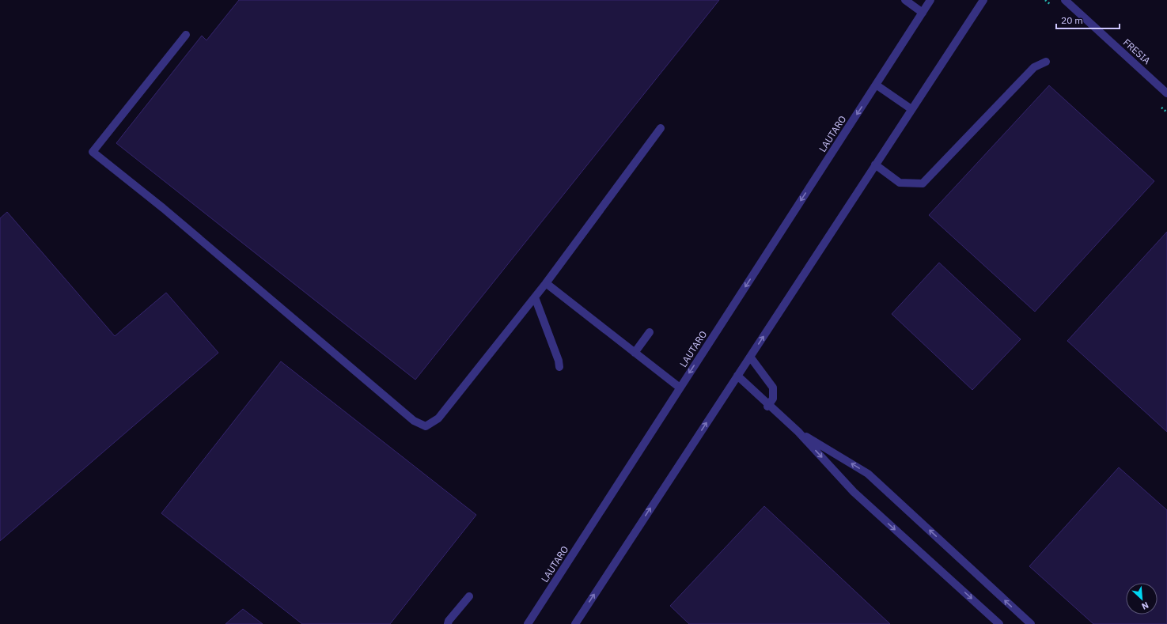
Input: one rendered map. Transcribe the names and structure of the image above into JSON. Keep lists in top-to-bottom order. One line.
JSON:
{"streets":{"street":["FRESIA","LAUTARO"]},"scale_bar":"20 m","north":"bottom right"}
